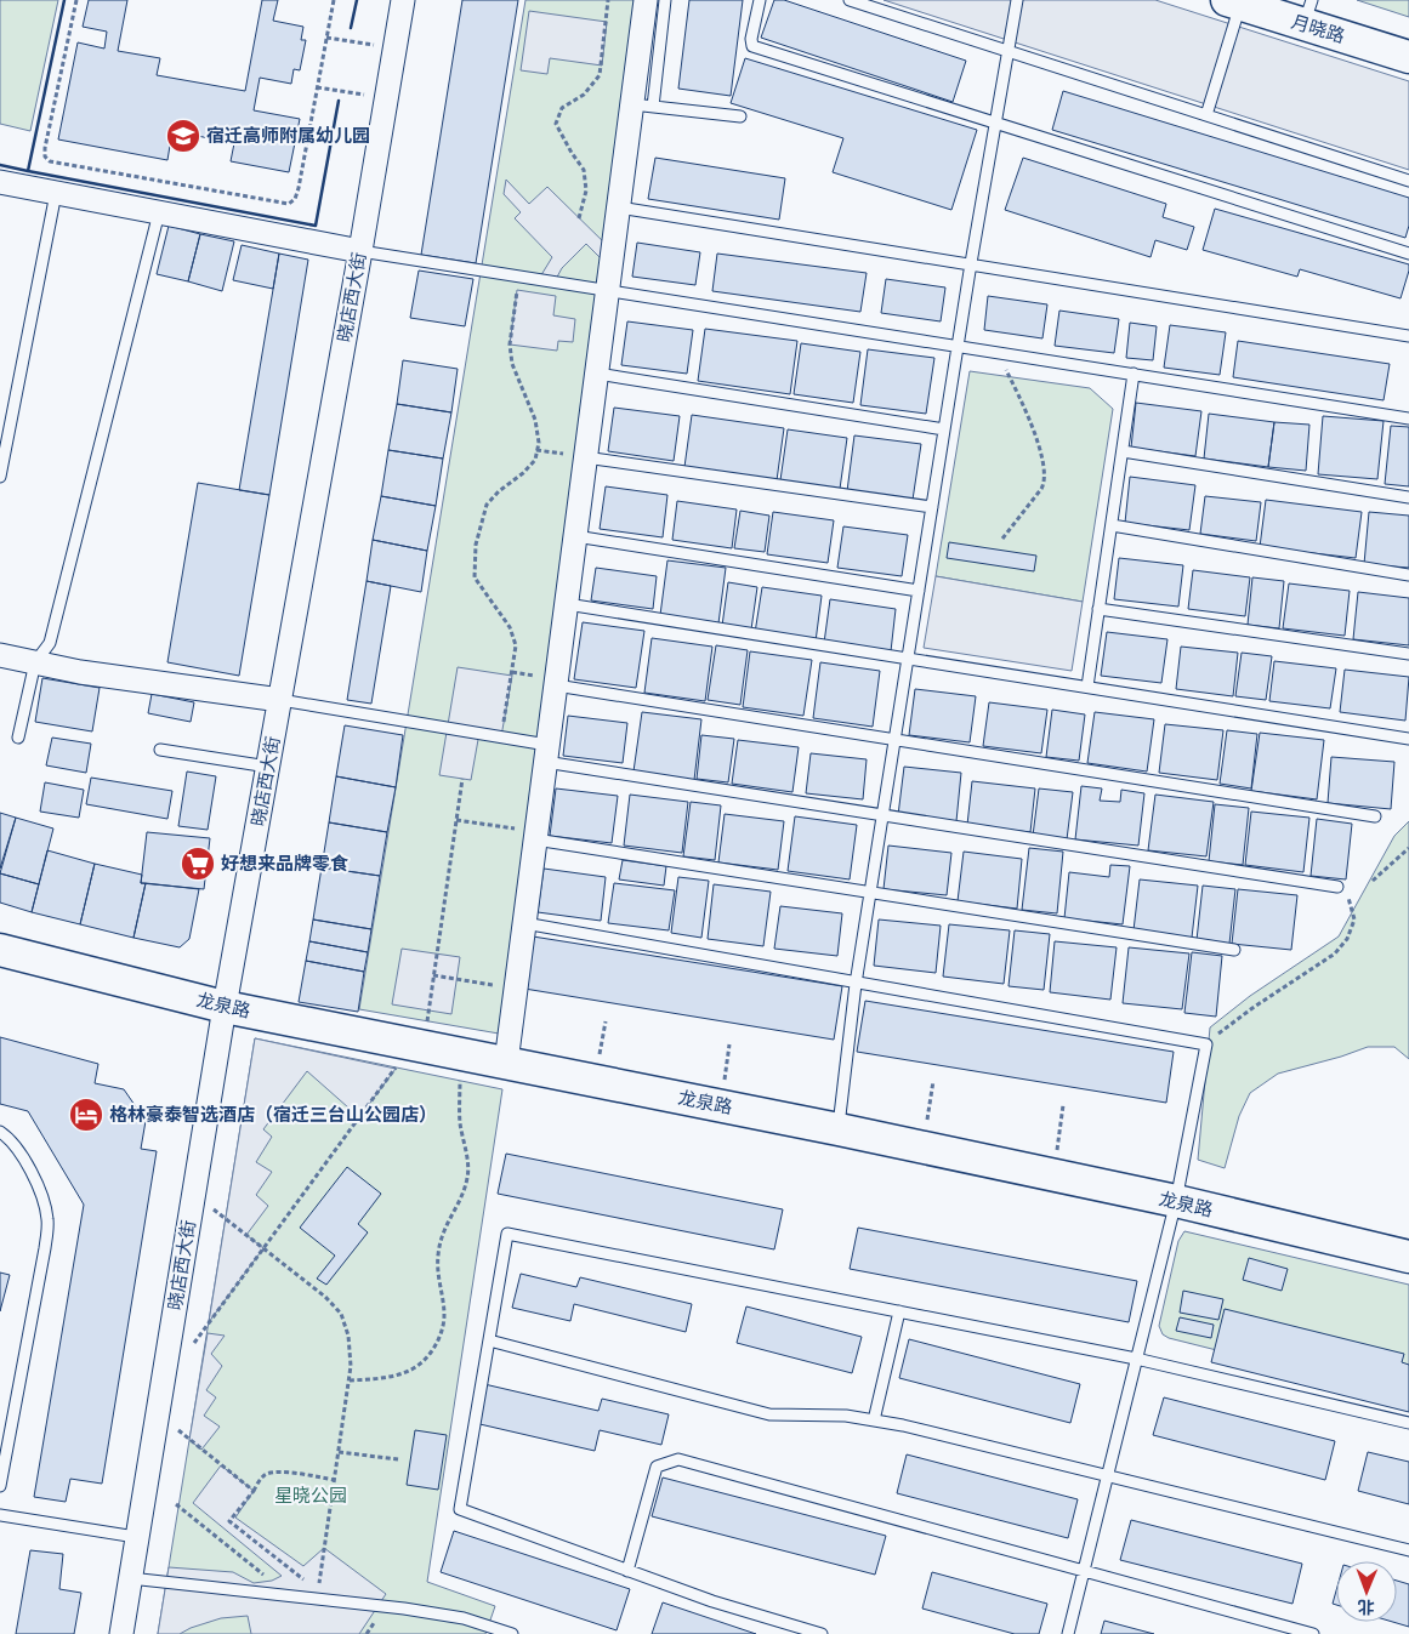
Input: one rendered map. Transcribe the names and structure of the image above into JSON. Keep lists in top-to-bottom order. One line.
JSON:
{"streets":{"street":["月晓路","晓店西大街","龙泉路"]},"crossings":[["晓店西大街","龙泉路"]],"parks":["星晓公园"],"places":{"school or university":["宿迁高师附属幼儿园"],"supermarket":["好想来品牌零食"],"hotel":["格林豪泰智选酒店（宿迁三台山公园店）"]},"north":"bottom"}
